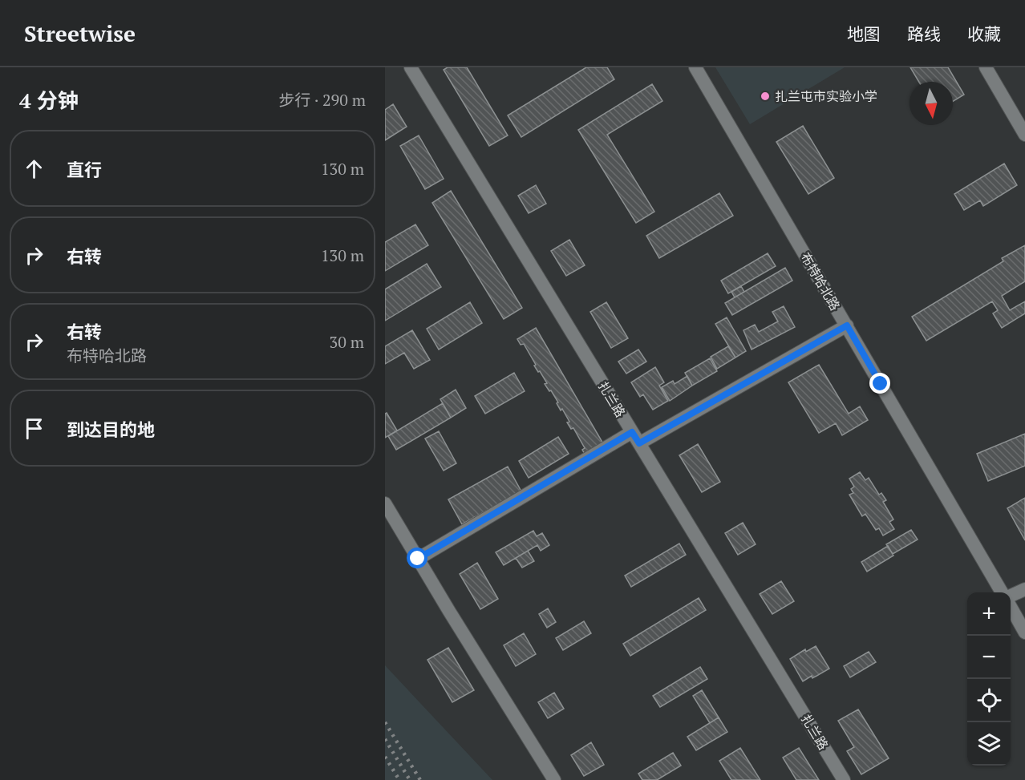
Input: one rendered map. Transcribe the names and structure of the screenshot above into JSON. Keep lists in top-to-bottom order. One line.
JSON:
{"streets":{"street":["布特哈北路","扎兰路"]},"places":["扎兰屯市实验小学"],"north":"bottom","page":{"header":"Streetwise","nav":["地图","路线","收藏"],"heading":["4 分钟","步行 · 290 m"],"list":[["直行","130 m"],["右转","130 m"],["右转","布特哈北路","30 m"],"到达目的地"],"map_buttons":["+","−"]}}
